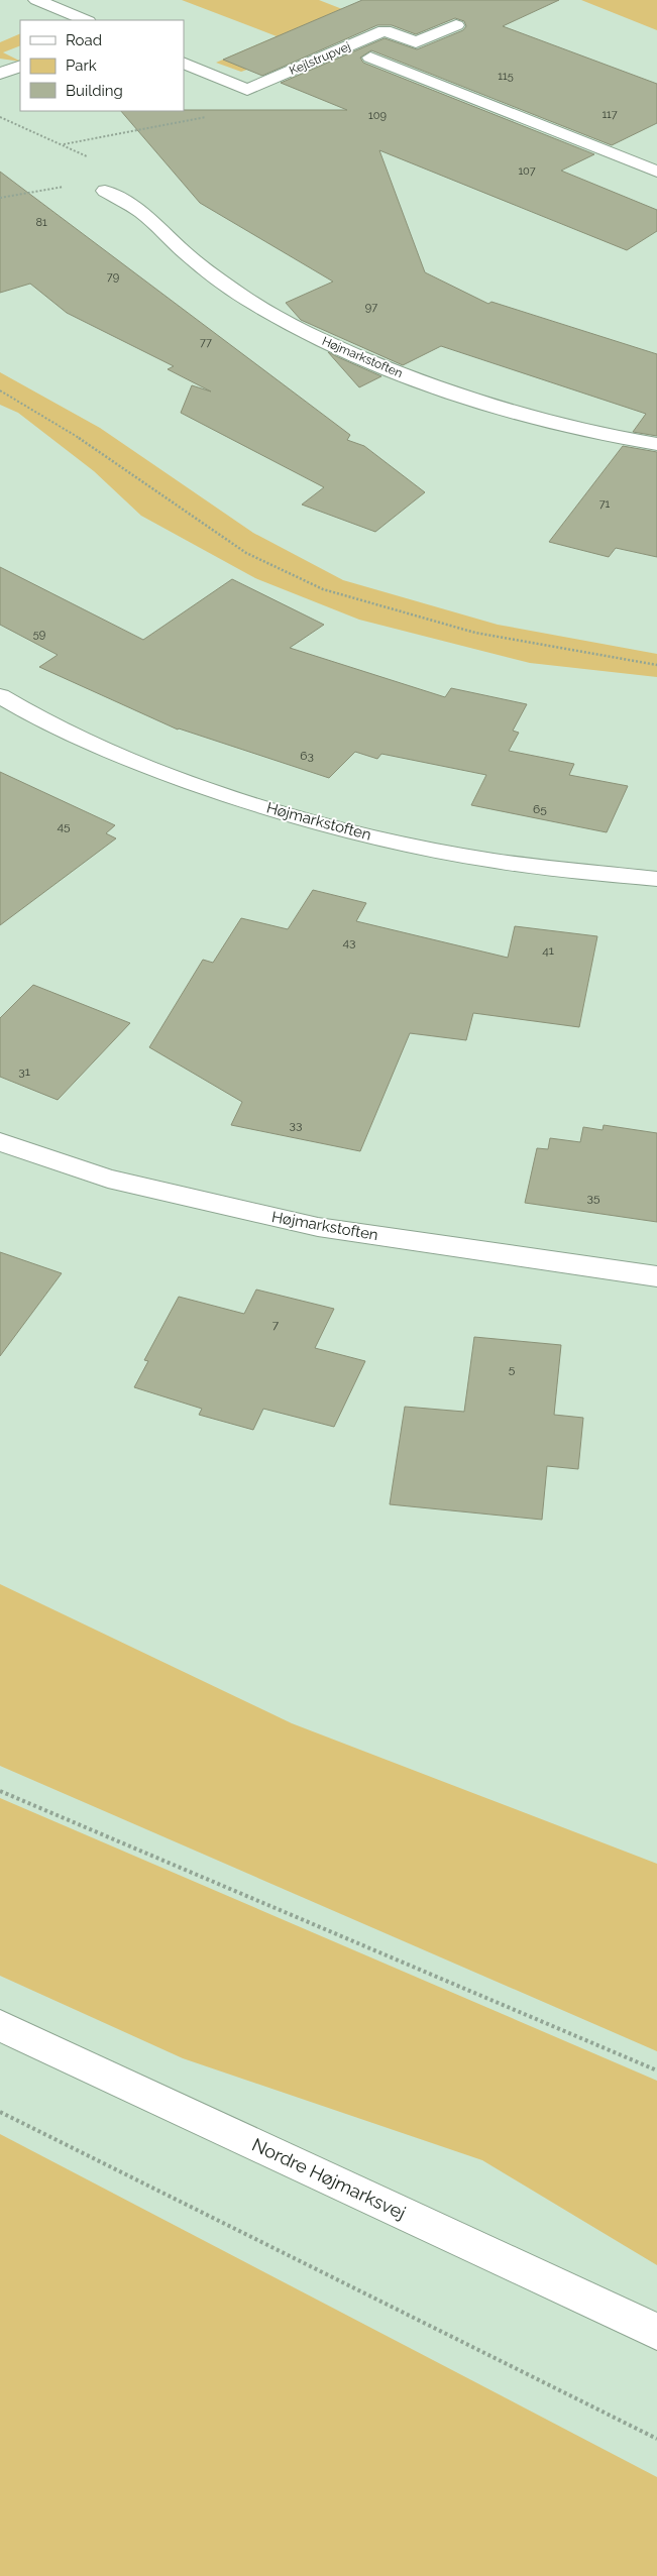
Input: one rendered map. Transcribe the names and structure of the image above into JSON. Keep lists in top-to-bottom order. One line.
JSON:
{"streets":{"street":["Kejlstrupvej","Højmarkstoften","Nordre Højmarksvej"]},"house_numbers":["115","117","109","107","81","79","97","77","71","59","63","65","45","43","41","31","33","35","7","5"],"legend":["Road","Park","Building"]}
